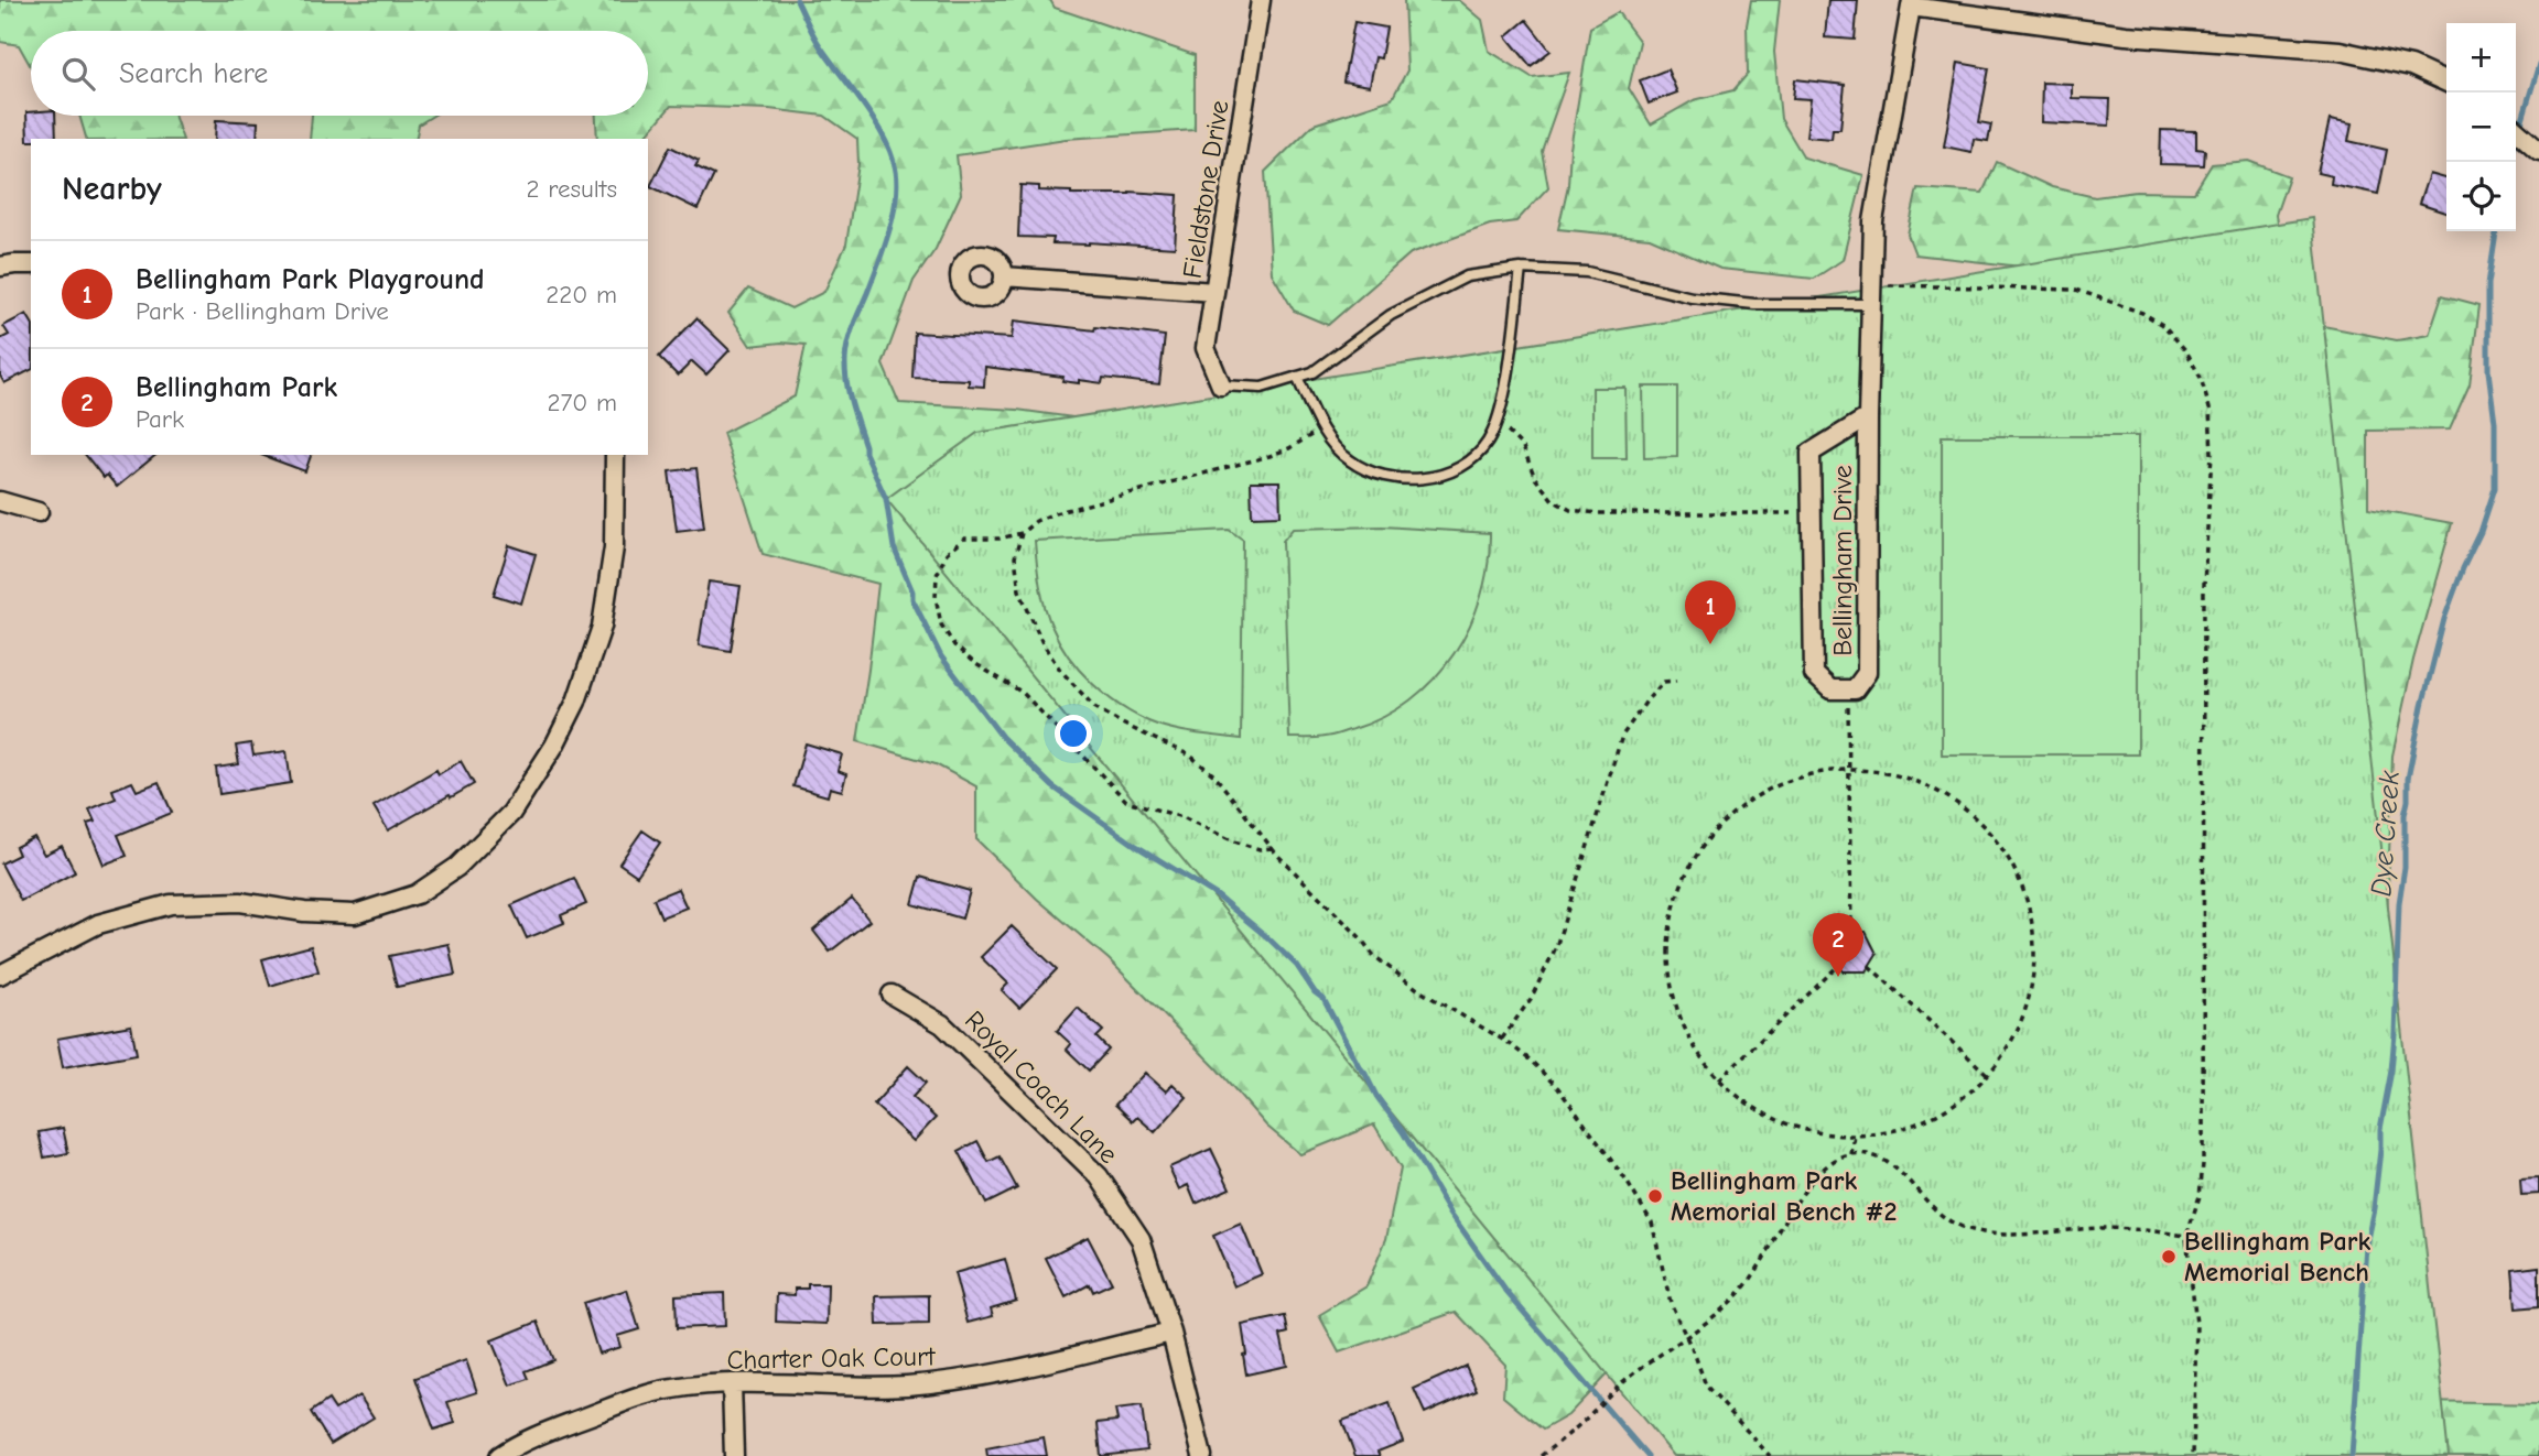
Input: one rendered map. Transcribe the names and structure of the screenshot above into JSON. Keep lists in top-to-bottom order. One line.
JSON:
{"streets":{"street":["Fieldstone Drive","Bellingham Drive","Royal Coach Lane","Charter Oak Court"]},"crossings":[["Royal Coach Lane","Charter Oak Court"]],"water":["Dye Creek"],"places":["Bellingham Park Memorial Bench #2","Bellingham Park Memorial Bench"],"page":{"map_buttons":["+","−"],"search":"Search here","heading":["Nearby","2 results"],"list":[{"mark":"1","name":"Bellingham Park Playground","note":"Park · Bellingham Drive","value":"220 m"},{"mark":"2","name":"Bellingham Park","note":"Park","value":"270 m"}],"pins":["1","2"]}}
